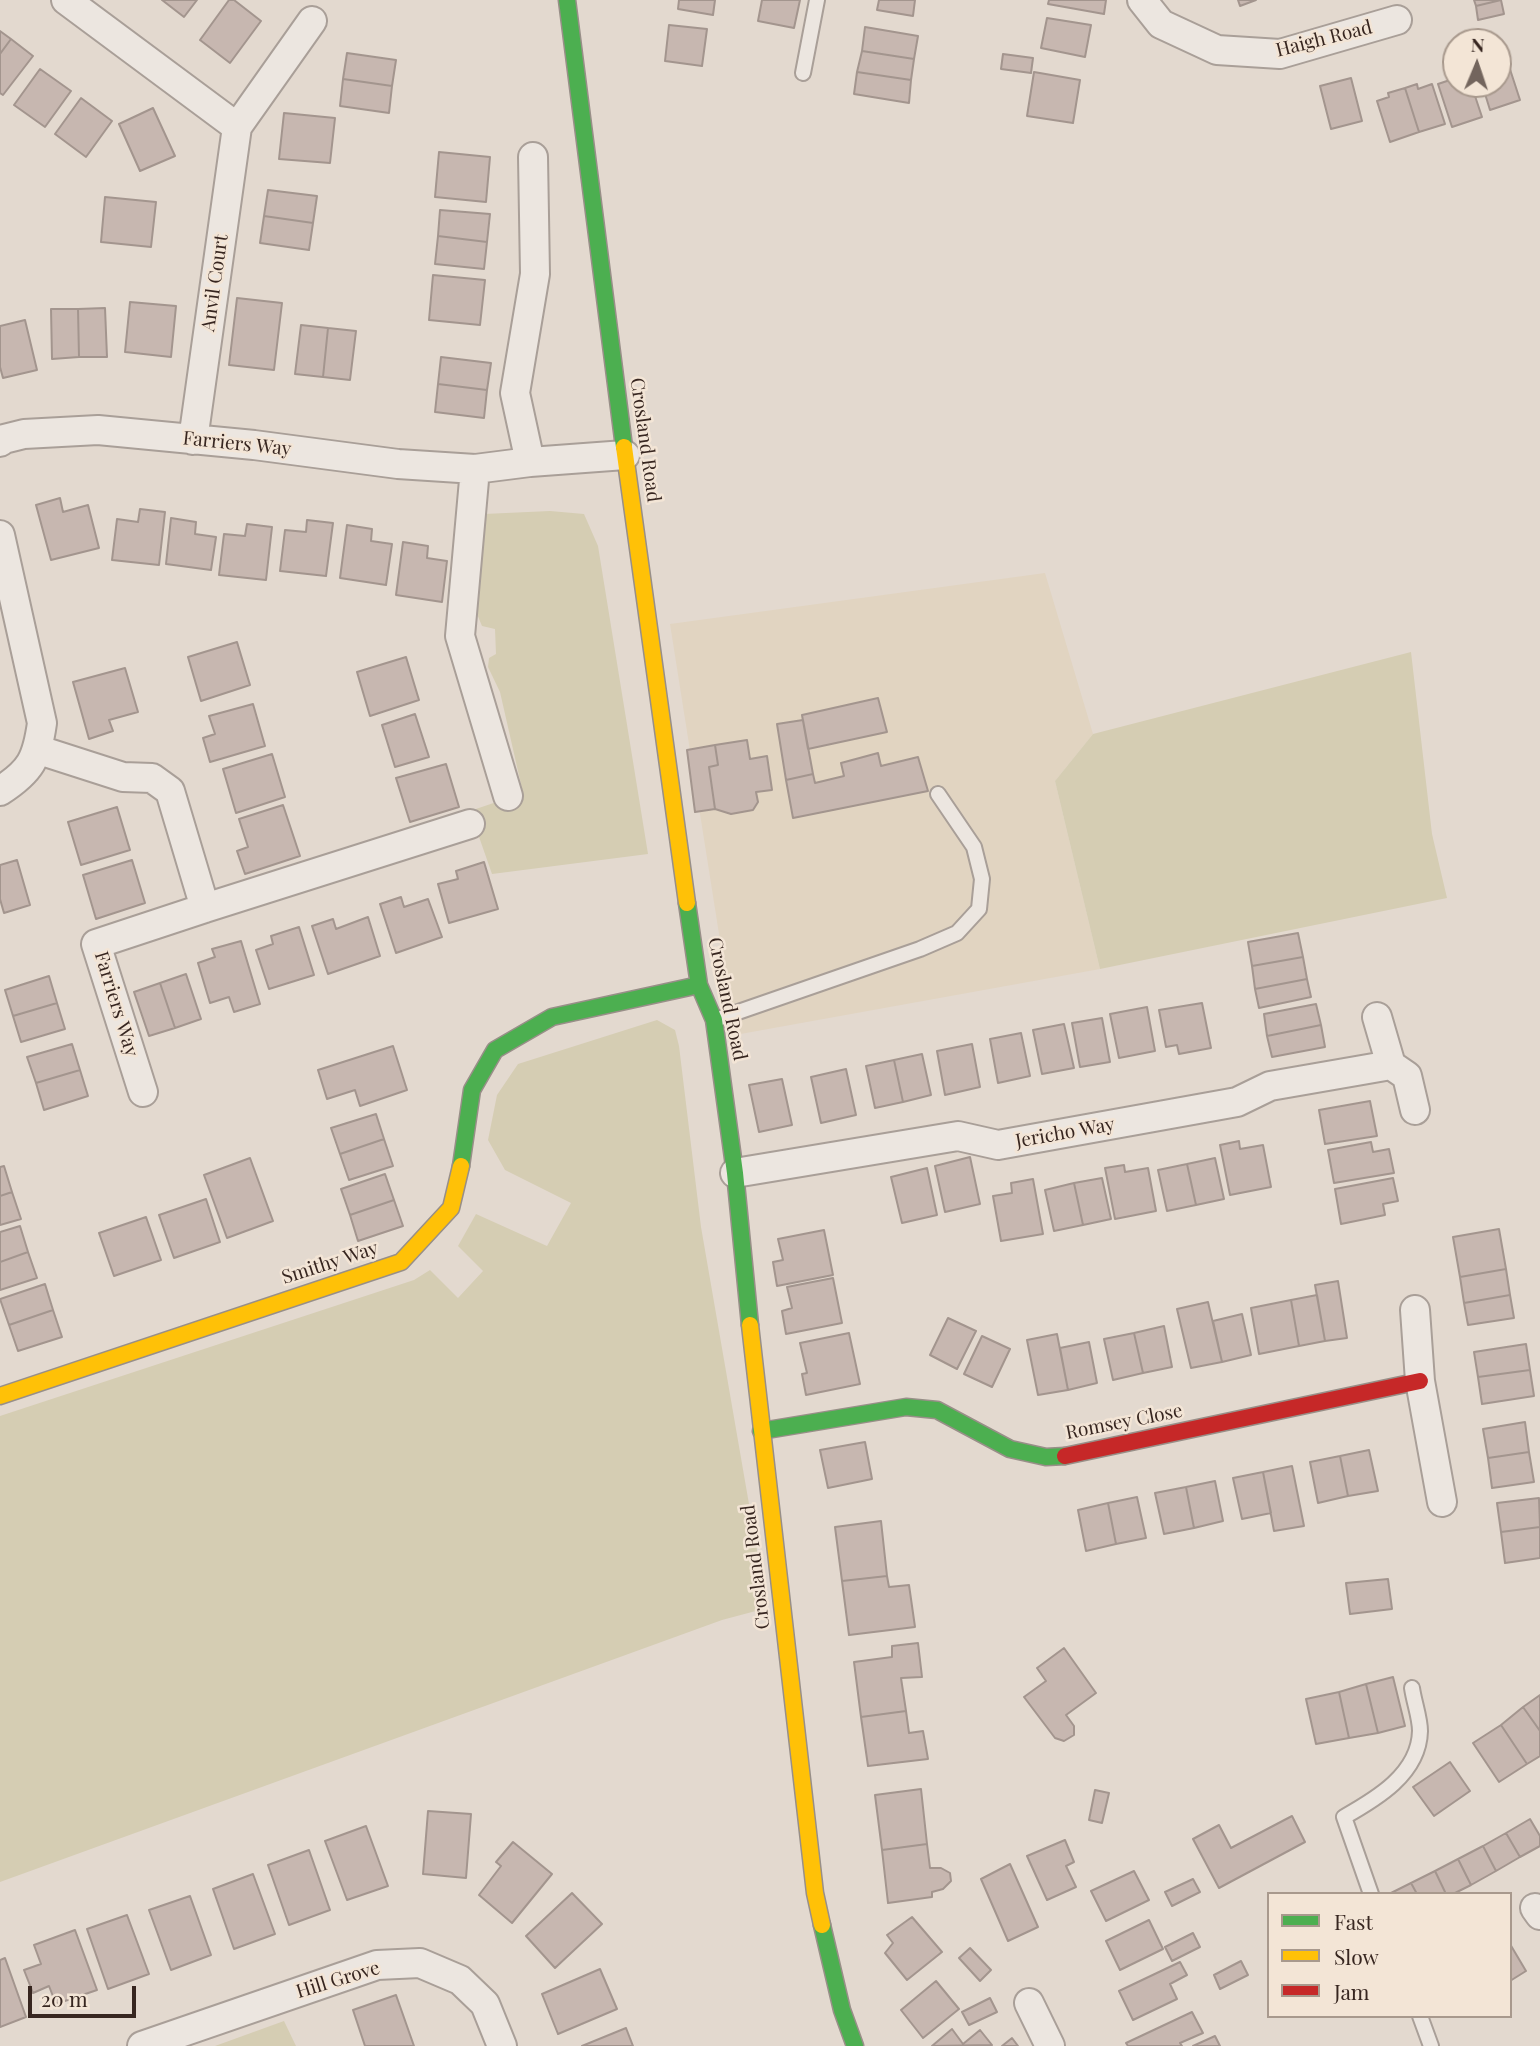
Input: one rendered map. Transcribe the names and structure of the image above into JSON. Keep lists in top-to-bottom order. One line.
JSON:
{"streets":{"street":["Haigh Road","Anvil Court","Crosland Road","Farriers Way","Jericho Way","Smithy Way","Romsey Close","Hill Grove"]},"crossings":[["Anvil Court","Farriers Way"],["Crosland Road","Farriers Way"],["Crosland Road","Jericho Way"],["Crosland Road","Smithy Way"],["Crosland Road","Romsey Close"]],"legend":["Fast","Slow","Jam"],"scale_bar":"20 m","north":"top"}
